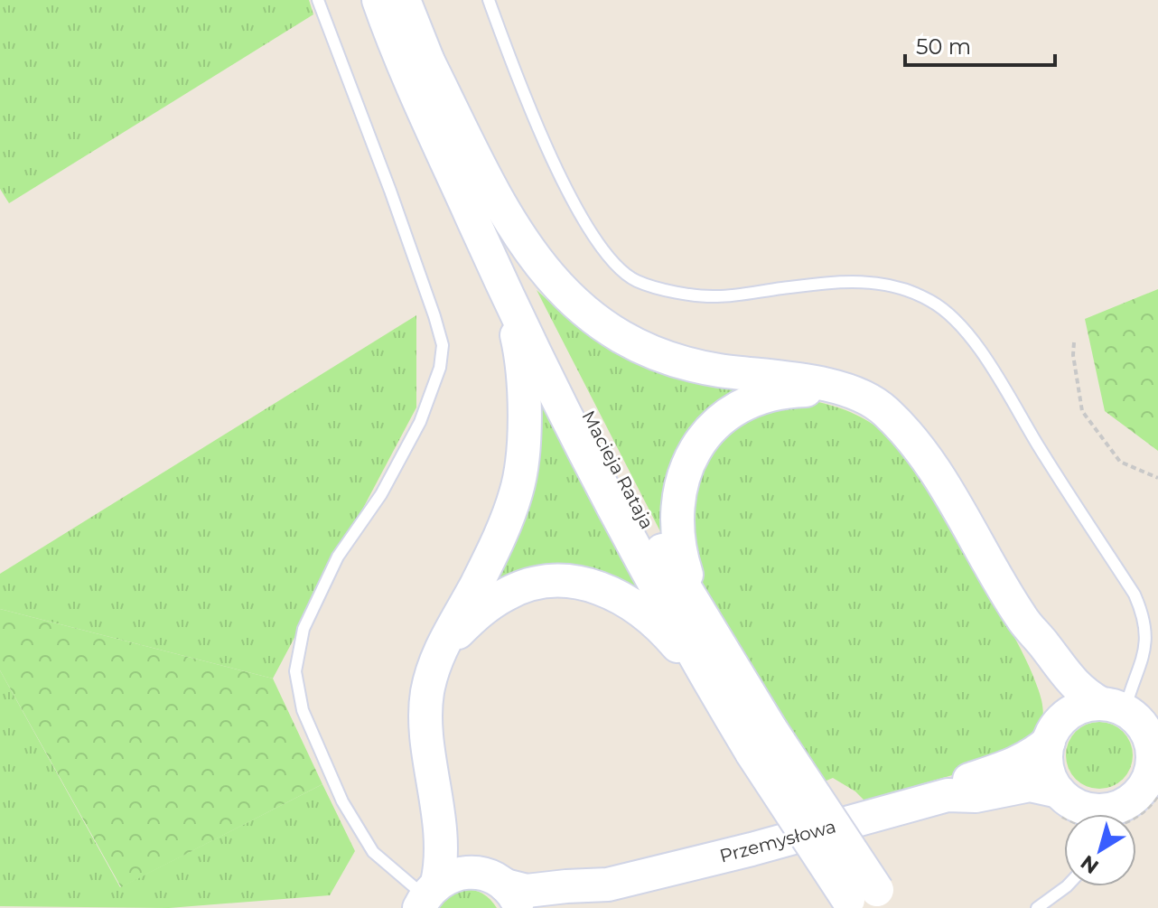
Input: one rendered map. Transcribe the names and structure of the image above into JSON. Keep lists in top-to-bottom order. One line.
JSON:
{"streets":{"main road":["Macieja Rataja","Przemysłowa"]},"scale_bar":"50 m","north":"bottom left"}
